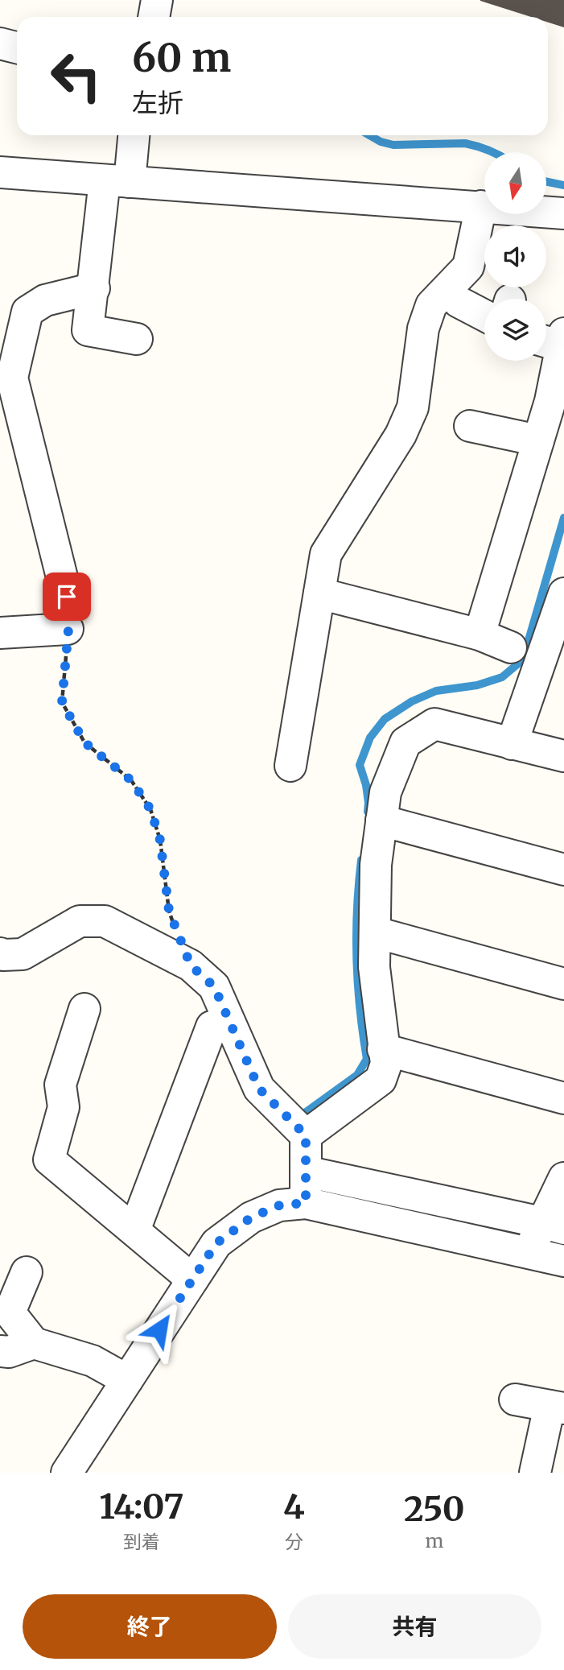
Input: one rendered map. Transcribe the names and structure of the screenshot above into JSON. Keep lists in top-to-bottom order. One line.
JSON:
{"north":"bottom","page":{"turn":["60 m","左折"],"eta":["14:07","到着","4","分","250","m"],"buttons":["終了","共有"]}}
